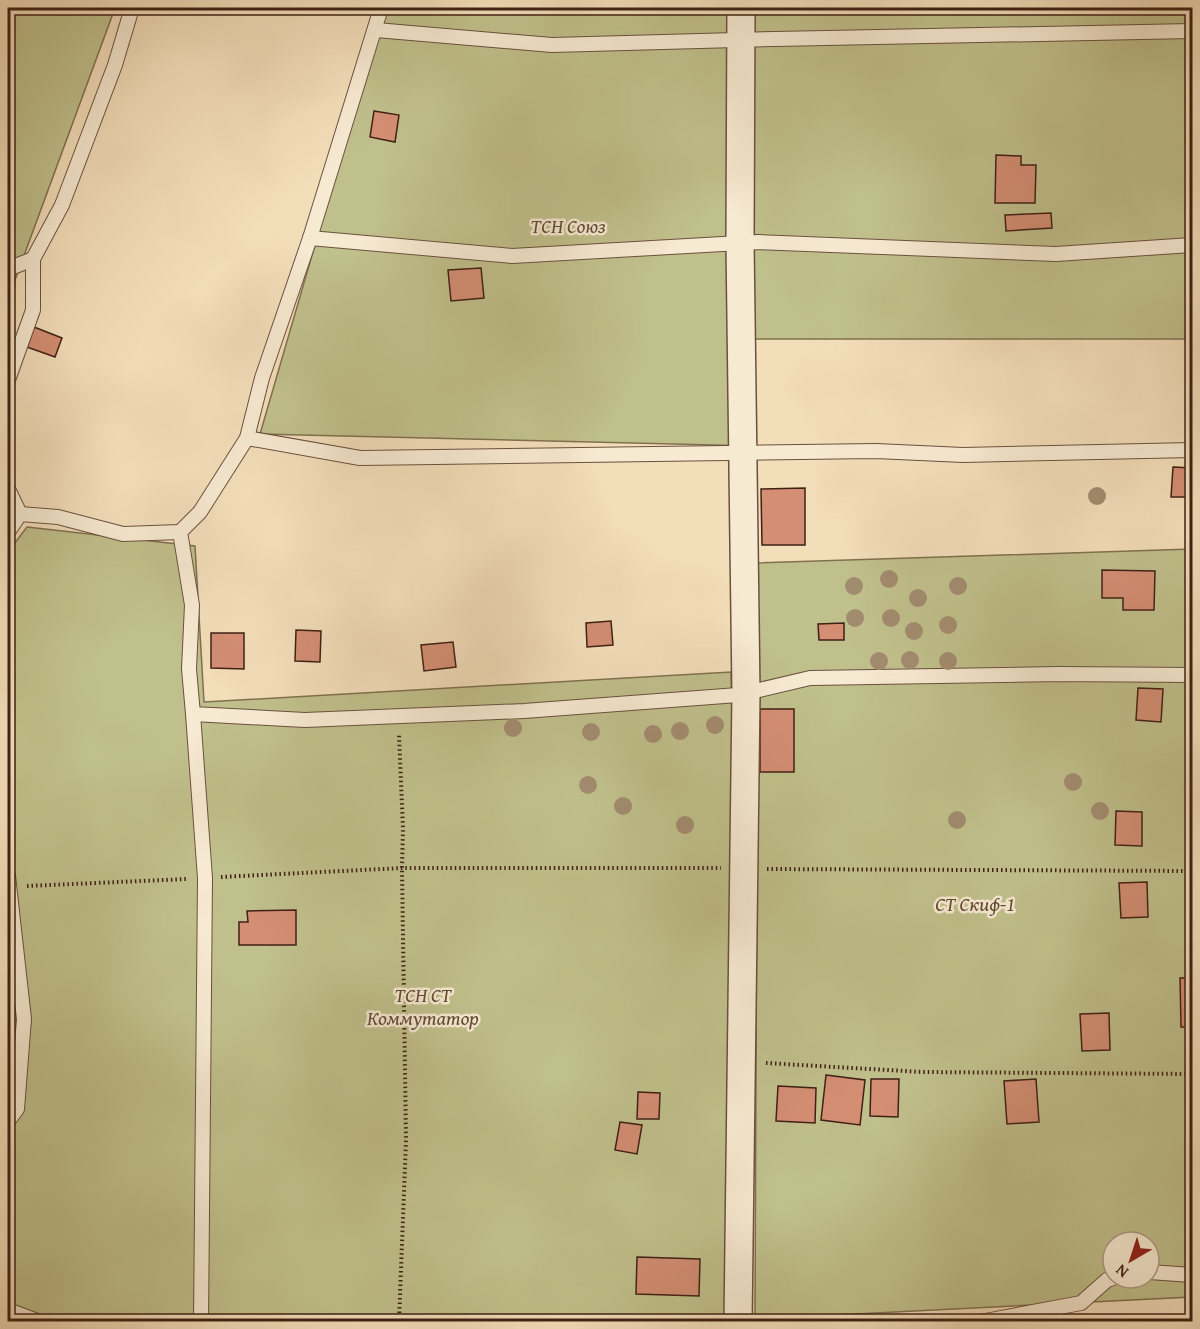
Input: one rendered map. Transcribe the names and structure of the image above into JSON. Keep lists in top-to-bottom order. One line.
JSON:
{"parks":["ТСН Союз","СТ Скиф-1","ТСН СТ Коммутатор"],"north":"bottom left"}
